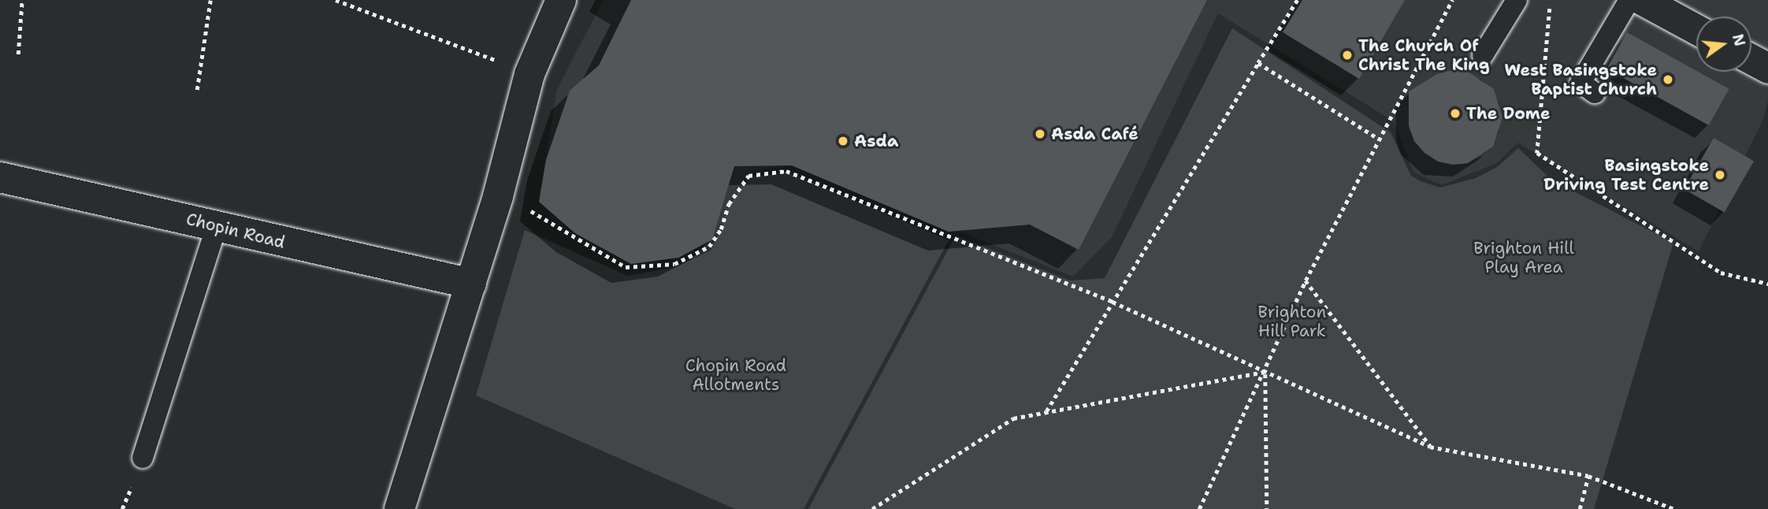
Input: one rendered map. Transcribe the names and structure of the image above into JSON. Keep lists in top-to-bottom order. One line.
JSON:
{"streets":{"street":["Chopin Road"]},"parks":["Brighton Hill Play Area","Brighton Hill Park","Chopin Road Allotments"],"places":["The Church Of Christ The King","West Basingstoke Baptist Church","The Dome","Asda Café","Asda","Basingstoke Driving Test Centre"],"north":"right"}
